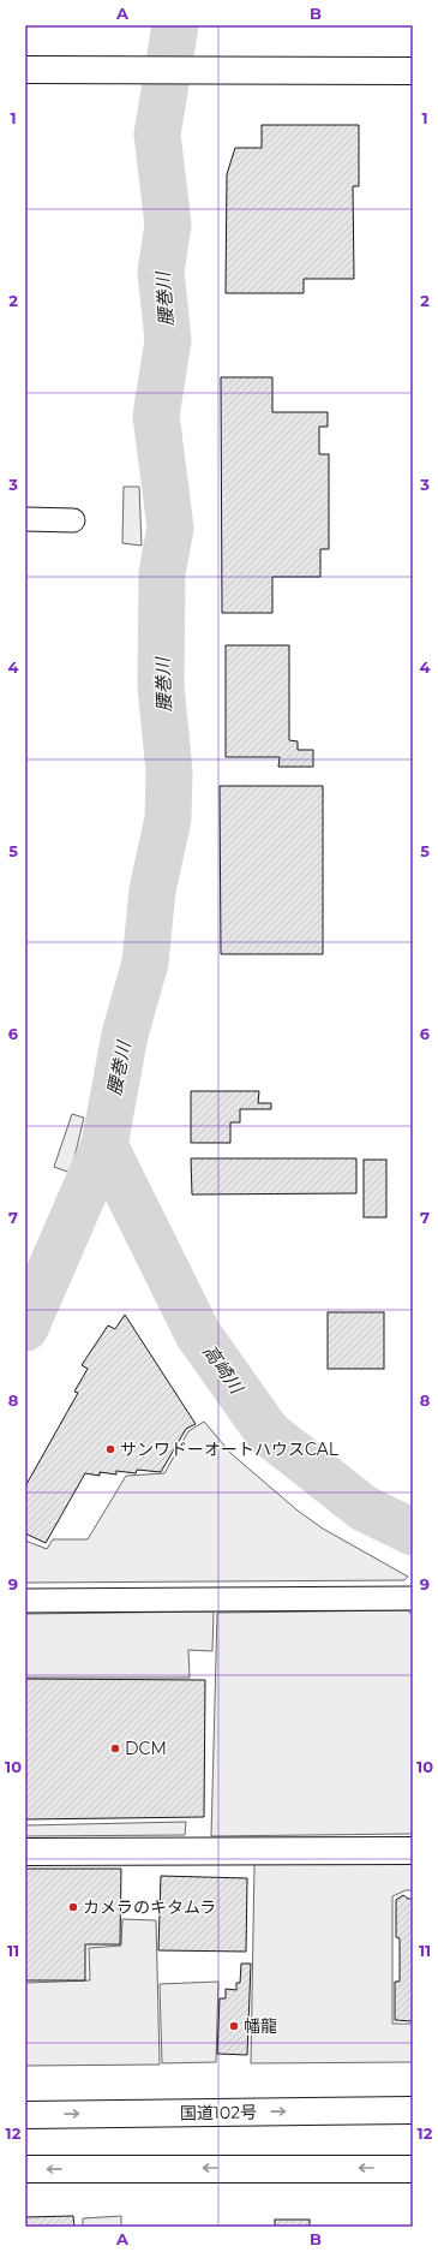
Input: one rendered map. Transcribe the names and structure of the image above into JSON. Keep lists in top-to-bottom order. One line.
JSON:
{"streets":{"main road":["国道102号"]},"water":["腰巻川","高崎川"],"places":["サンワドーオートハウスCAL","DCM","カメラのキタムラ","幡龍"],"grid":{"columns":["A","B"],"rows":["1","2","3","4","5","6","7","8","9","10","11","12"]}}
